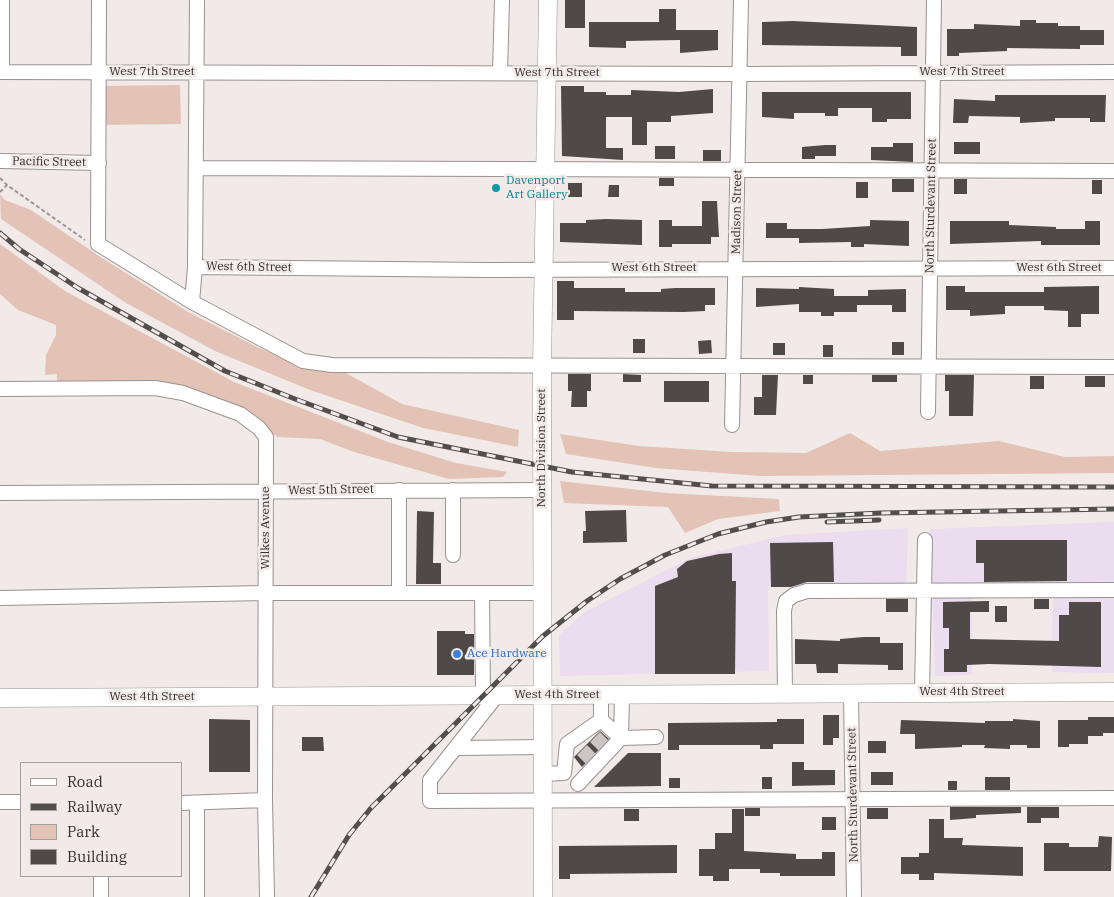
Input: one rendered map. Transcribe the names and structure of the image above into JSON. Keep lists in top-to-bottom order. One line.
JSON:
{"streets":{"main road":["North Division Street","West 4th Street"],"street":["West 7th Street","Pacific Street","North Sturdevant Street","Madison Street","West 6th Street","West 5th Street","Wilkes Avenue"]},"crossings":[["West 7th Street","North Sturdevant Street"],["West 7th Street","Madison Street"],["West 7th Street","North Division Street"],["North Sturdevant Street","West 6th Street"],["North Sturdevant Street","West 4th Street"],["Madison Street","West 6th Street"],["West 6th Street","North Division Street"],["North Division Street","West 5th Street"],["North Division Street","West 4th Street"],["West 5th Street","Wilkes Avenue"],["Wilkes Avenue","West 4th Street"]],"places":["Davenport Art Gallery","Ace Hardware"],"legend":["Road","Railway","Park","Building"]}
